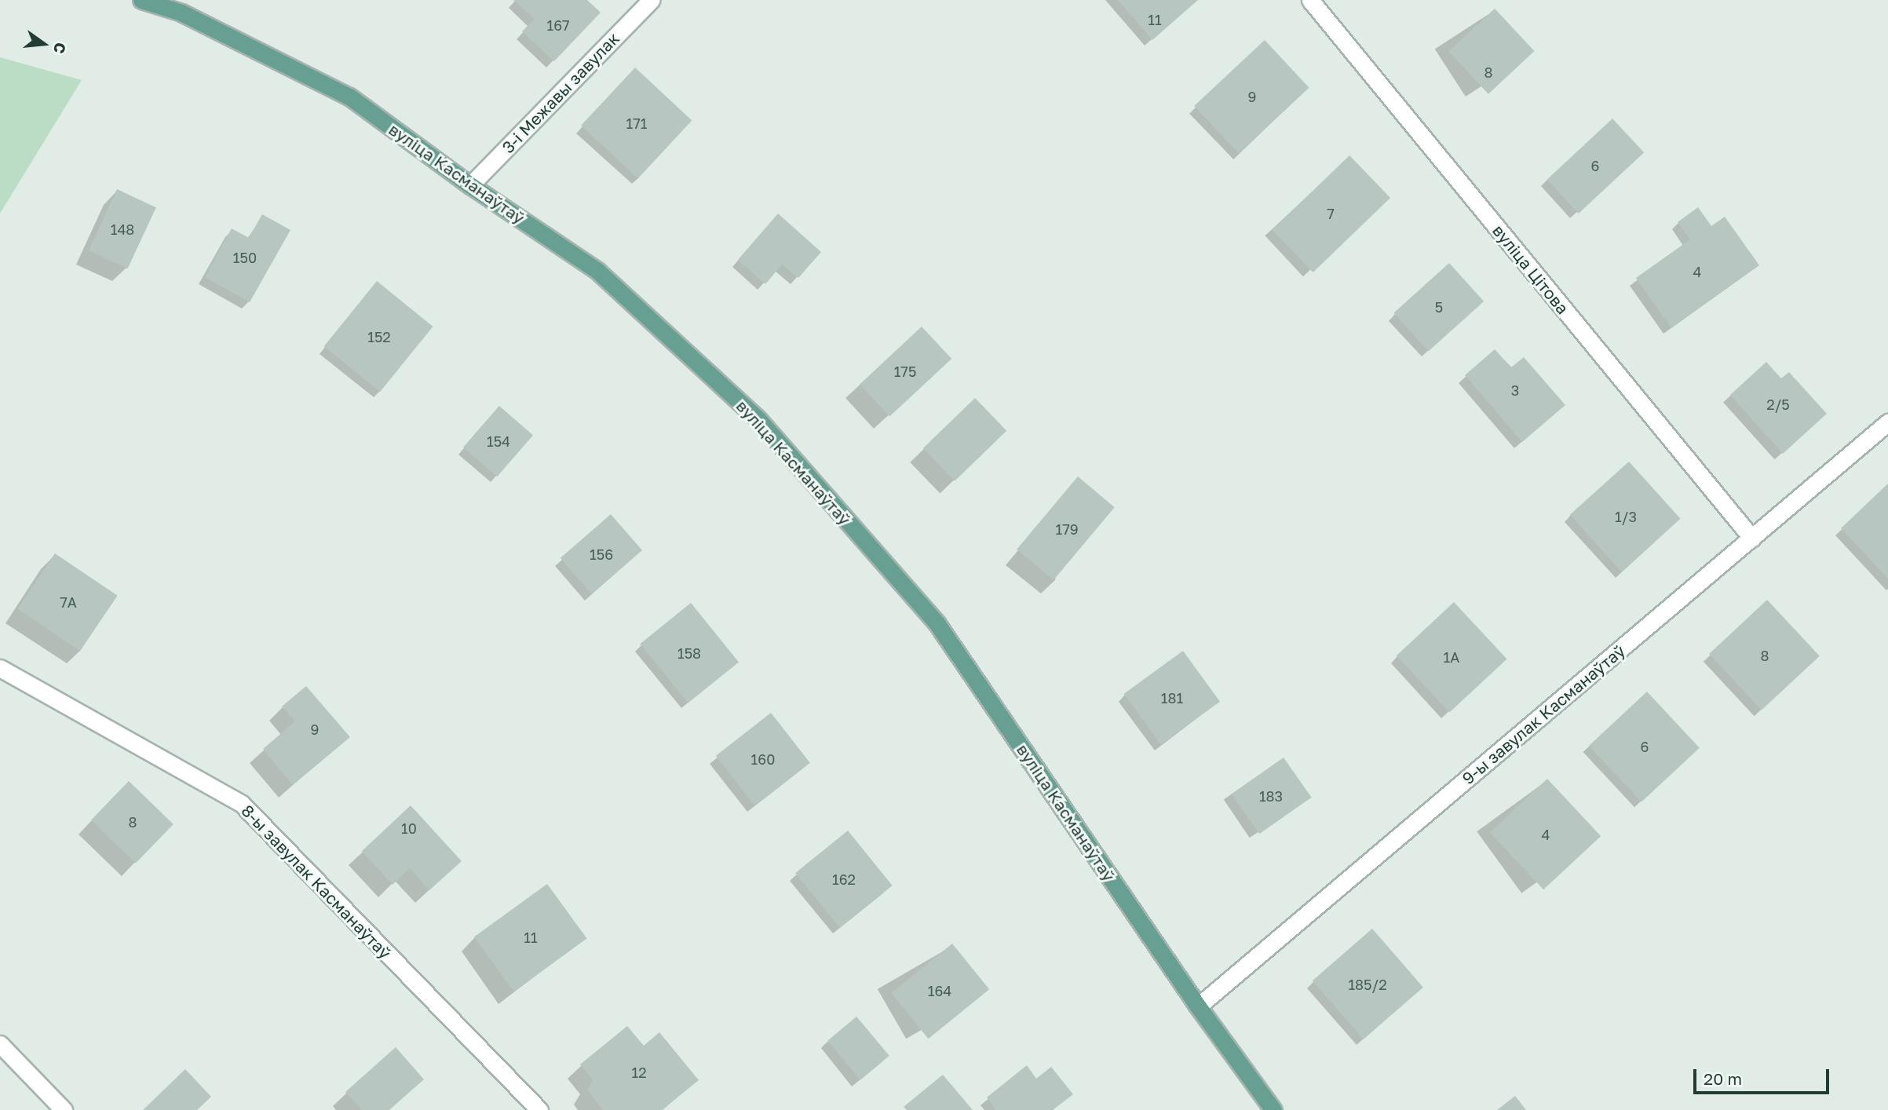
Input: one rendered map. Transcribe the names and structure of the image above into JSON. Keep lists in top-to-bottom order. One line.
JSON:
{"streets":{"main road":["вуліца Касманаўтаў"],"street":["3-і Межавы завулак","вуліца Цітова","9-ы завулак Касманаўтаў","8-ы завулак Касманаўтаў"]},"crossings":[["3-і Межавы завулак","вуліца Касманаўтаў"],["вуліца Касманаўтаў","9-ы завулак Касманаўтаў"],["вуліца Цітова","9-ы завулак Касманаўтаў"]],"house_numbers":["11","167","8","9","171","6","7","148","150","4","5","152","175","3","2/5","154","1/3","179","156","7А","158","8","1А","181","9","6","160","183","8","10","4","162","11","185/2","164","12"],"scale_bar":"20 m","north":"right"}
